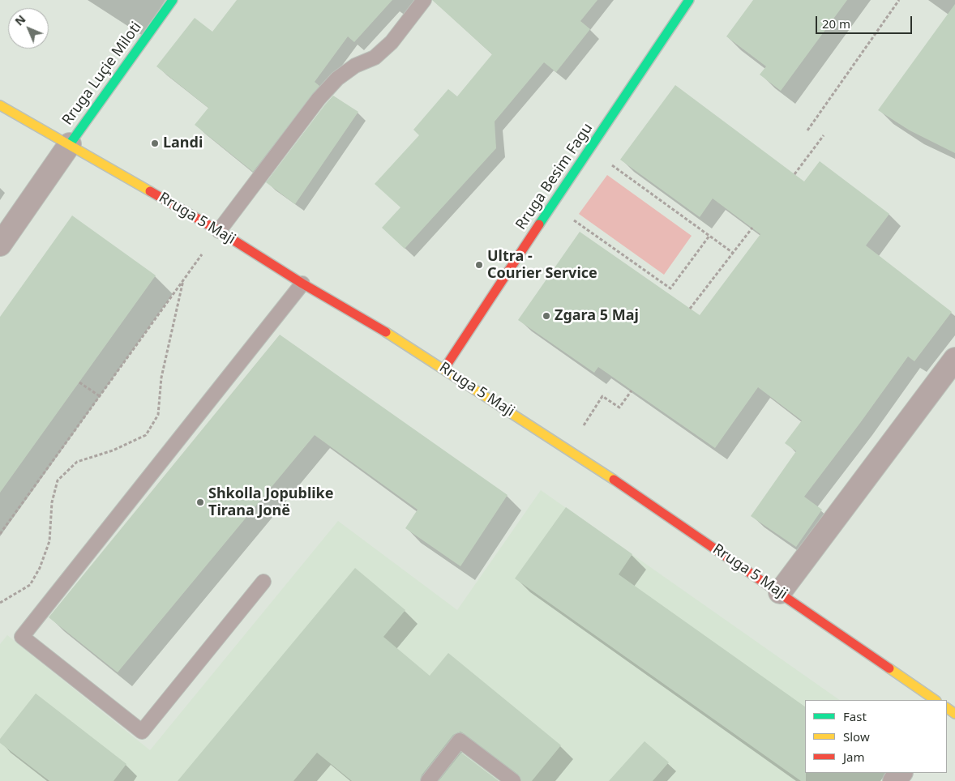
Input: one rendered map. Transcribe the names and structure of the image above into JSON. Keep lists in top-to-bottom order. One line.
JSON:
{"streets":{"main road":["Rruga Luçie Miloti","Rruga Besim Fagu","Rruga 5 Maji"]},"crossings":[["Rruga Luçie Miloti","Rruga 5 Maji"],["Rruga Besim Fagu","Rruga 5 Maji"]],"places":["Landi","Ultra - Courier Service","Zgara 5 Maj","Shkolla Jopublike Tirana Jonë"],"legend":["Fast","Slow","Jam"],"scale_bar":"20 m","north":"top left"}
